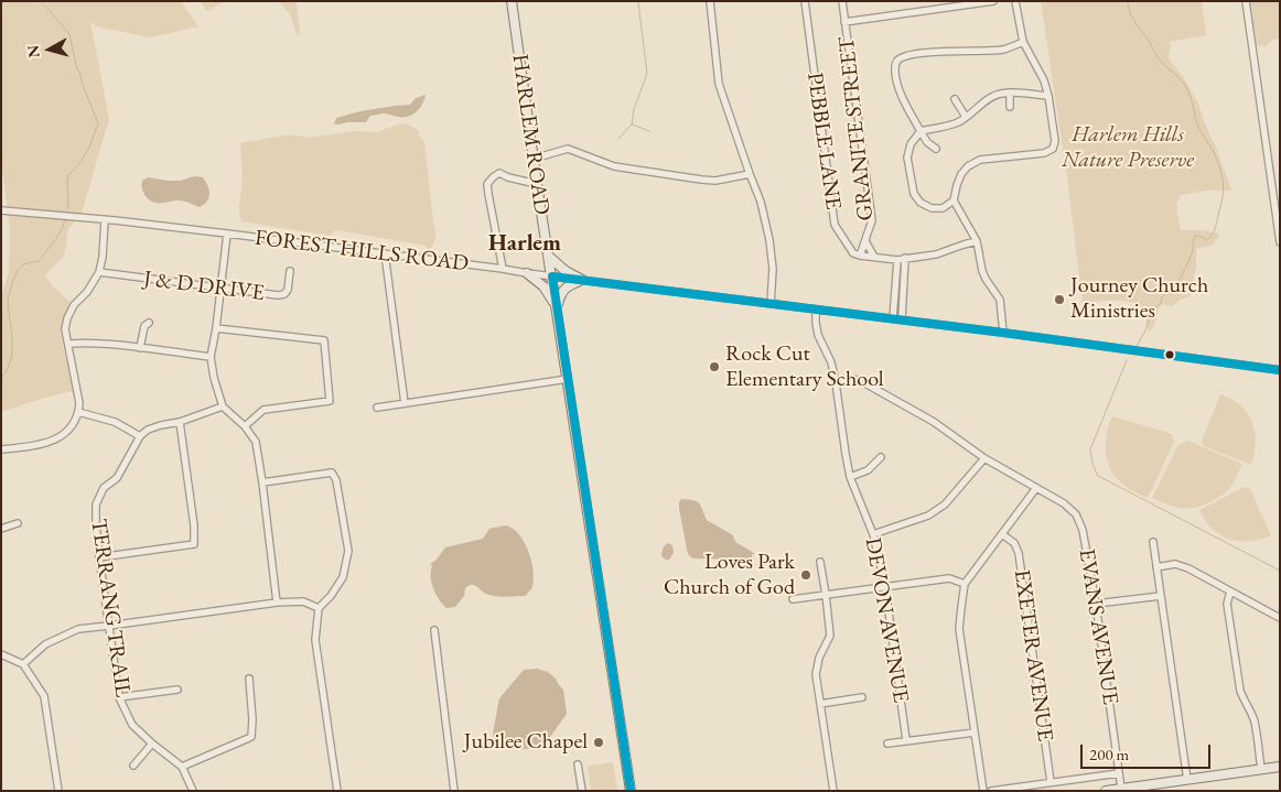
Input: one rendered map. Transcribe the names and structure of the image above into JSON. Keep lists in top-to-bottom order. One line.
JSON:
{"streets":{"main road":["HARLEM ROAD"],"street":["GRANITE STREET","PEBBLE LANE","FOREST HILLS ROAD","J & D DRIVE","TERRANG TRAIL","DEVON AVENUE","EVANS AVENUE","EXETER AVENUE"]},"crossings":[["GRANITE STREET","PEBBLE LANE"],["HARLEM ROAD","FOREST HILLS ROAD"],["FOREST HILLS ROAD","DEVON AVENUE"],["DEVON AVENUE","EVANS AVENUE"]],"districts":["Harlem"],"parks":["Harlem Hills Nature Preserve"],"places":["Journey Church Ministries","Rock Cut Elementary School","Loves Park Church of God","Jubilee Chapel"],"scale_bar":"200 m","north":"left"}
